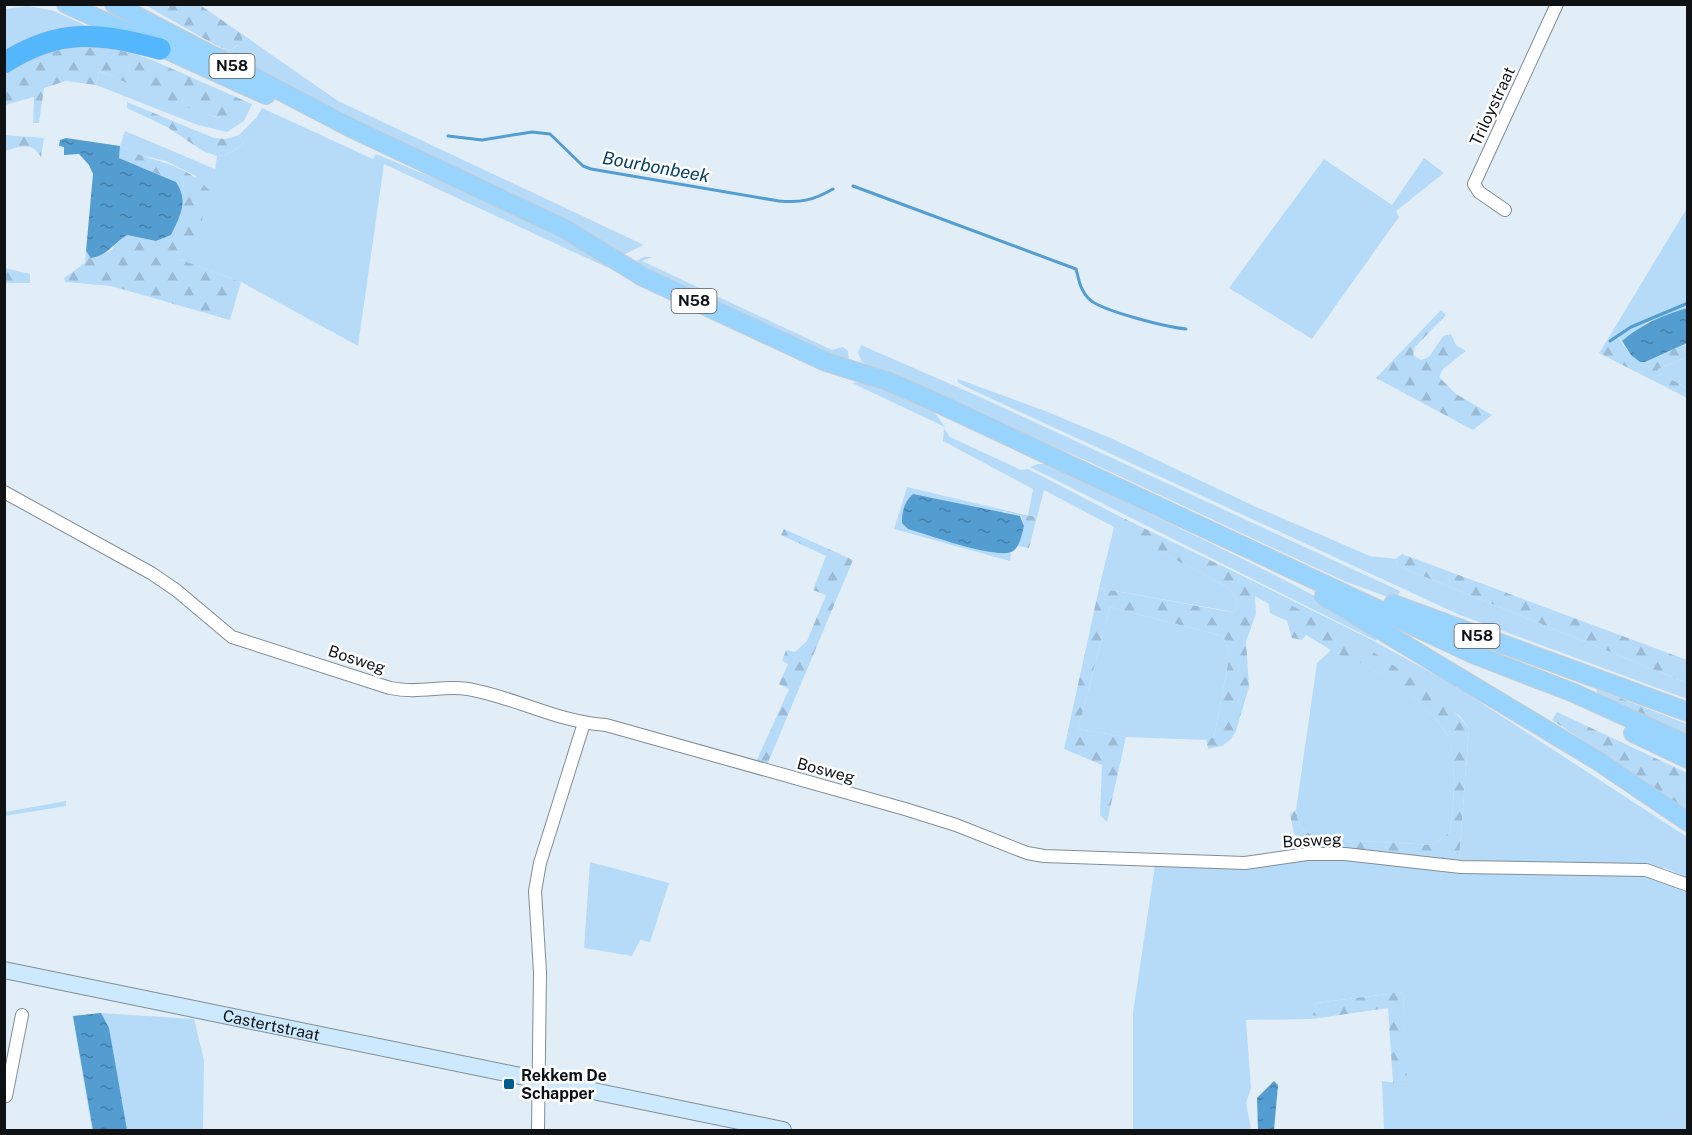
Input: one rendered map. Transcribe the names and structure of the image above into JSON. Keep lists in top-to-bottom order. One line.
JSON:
{"streets":{"main road":["N58","Castertstraat"],"street":["Triloystraat","Bosweg"]},"water":["Bourbonbeek"],"places":{"transit":["Rekkem De Schapper"]}}
